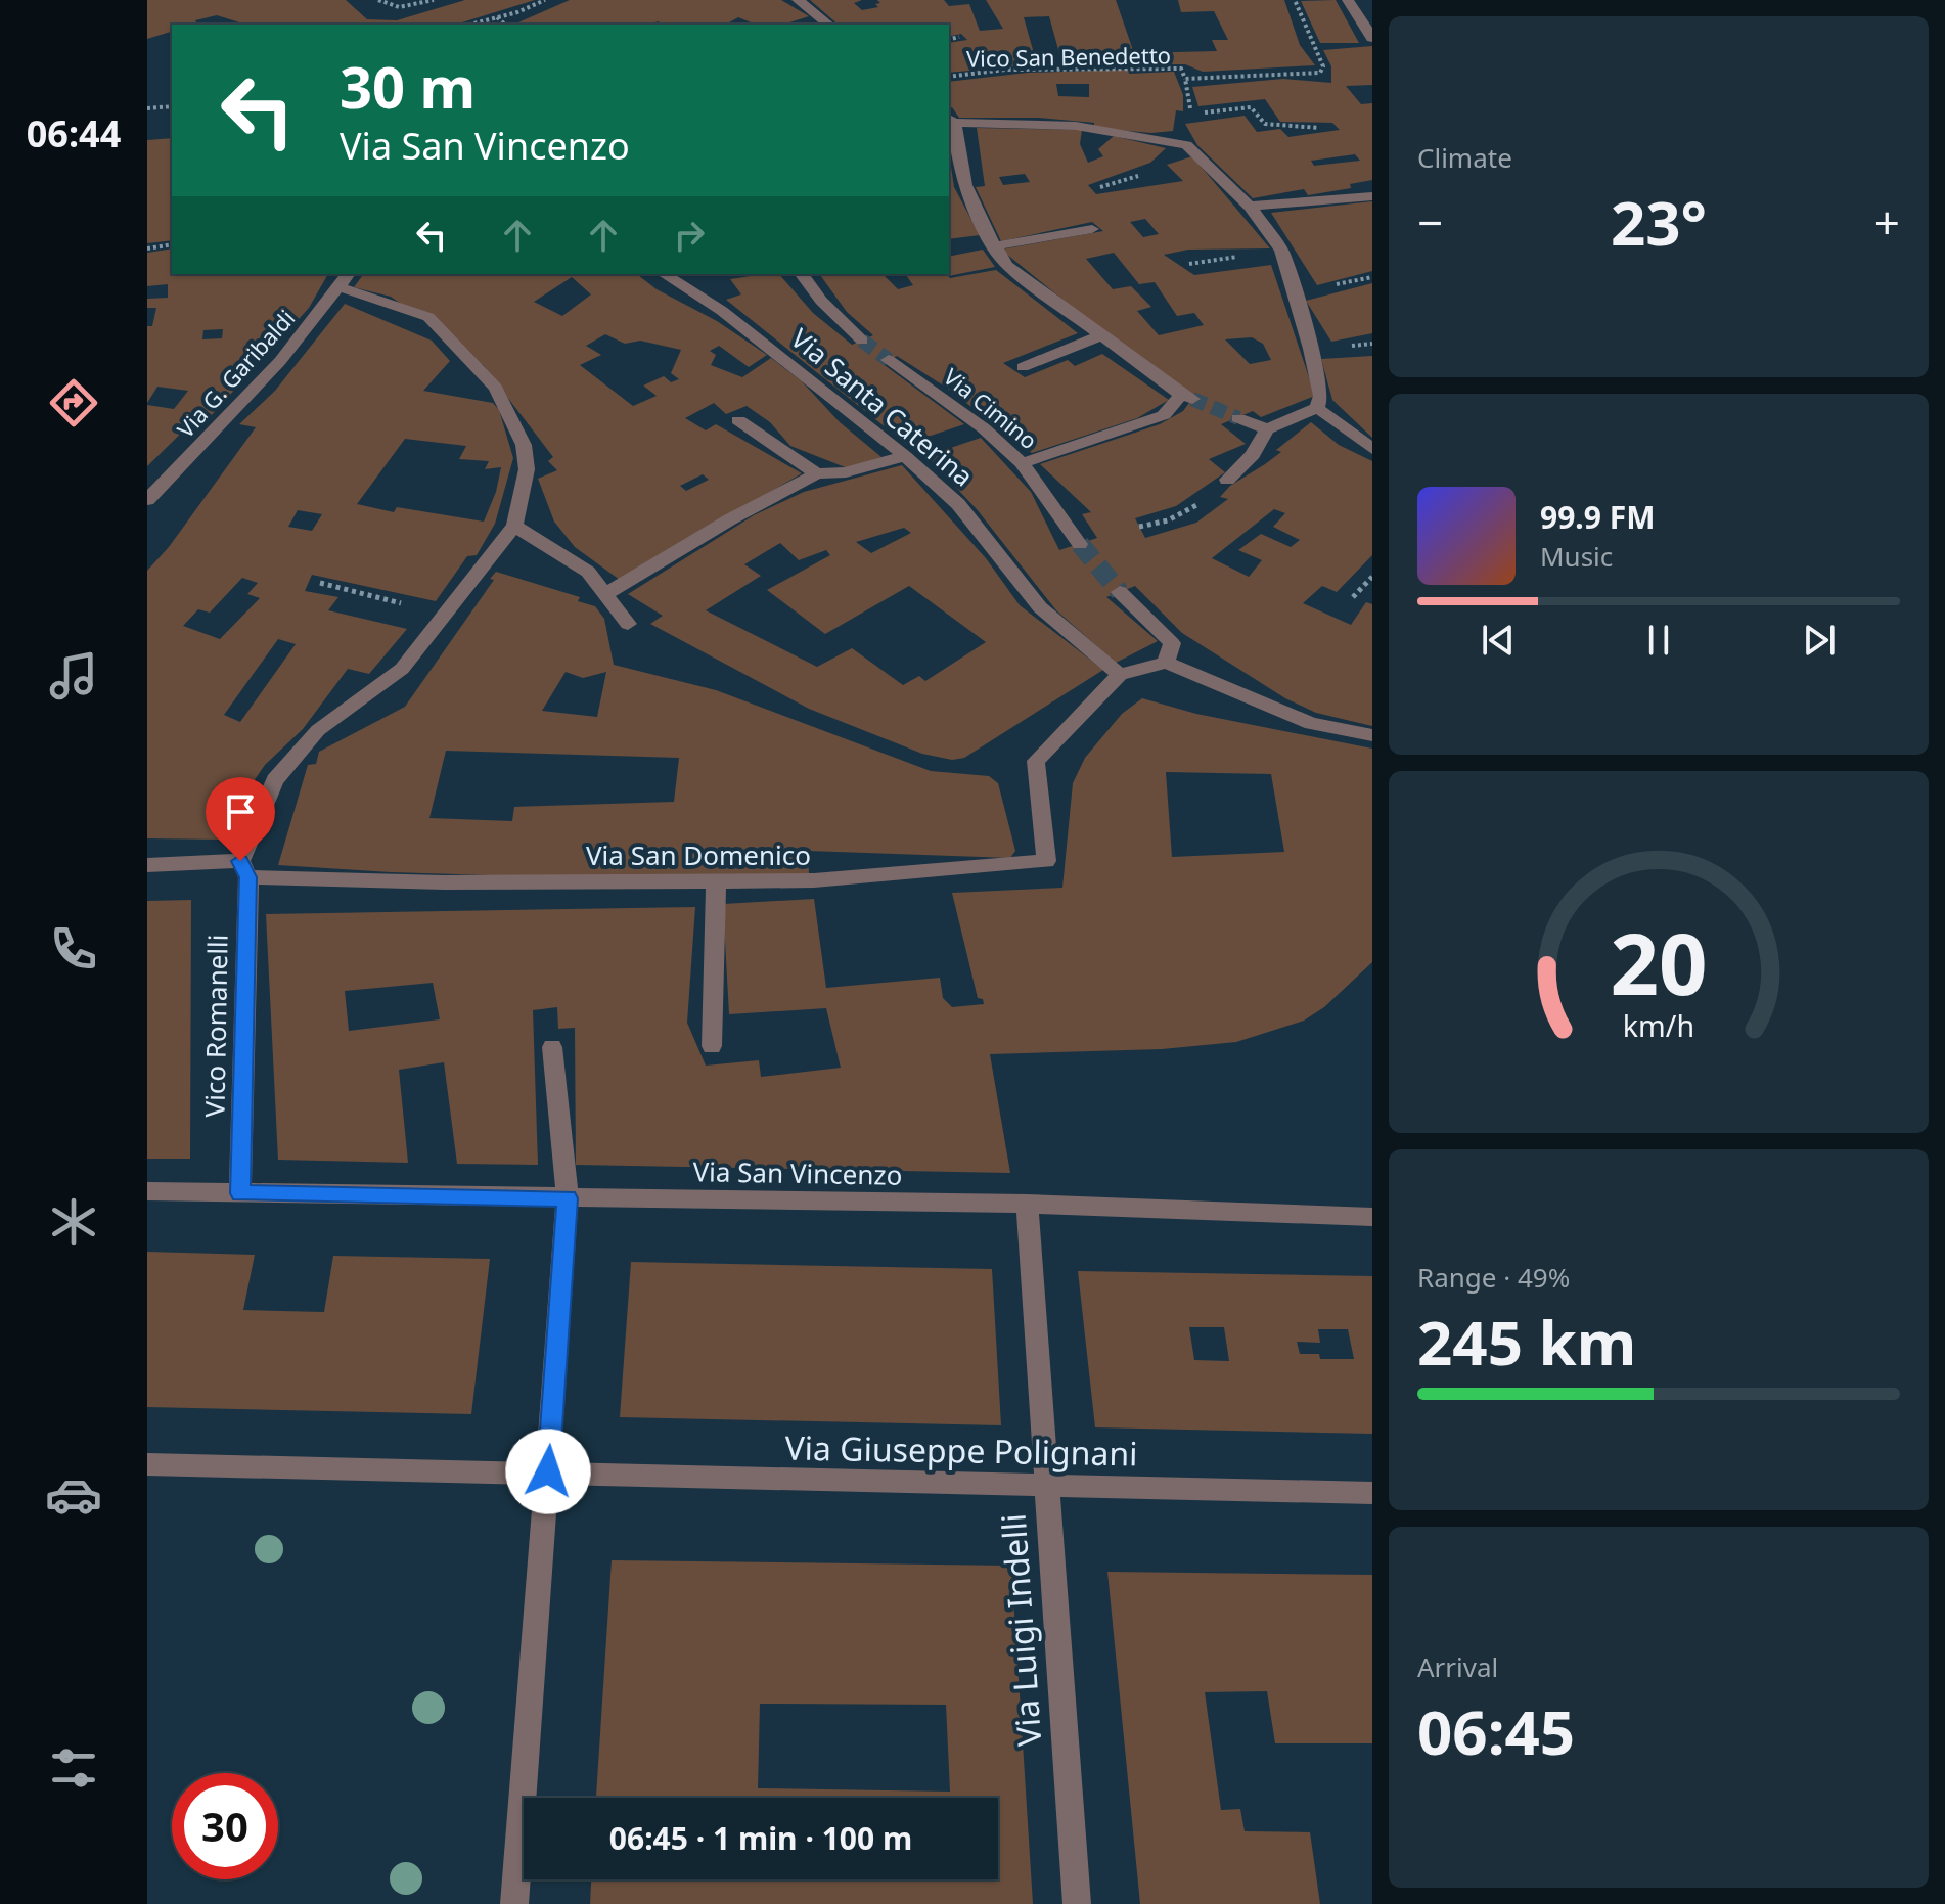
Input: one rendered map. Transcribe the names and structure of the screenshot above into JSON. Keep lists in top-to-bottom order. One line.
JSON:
{"streets":{"street":["Via G. Garibaldi","Via Santa Caterina","Via Cimino","Via San Domenico","Vico Romanelli","Via San Vincenzo","Via Giuseppe Polignani","Via Luigi Indelli"],"path":["Vico San Benedetto"]},"crossings":[["Via Santa Caterina","Via San Domenico"],["Via San Domenico","Vico Romanelli"],["Vico Romanelli","Via San Vincenzo"],["Via San Vincenzo","Via Luigi Indelli"],["Via Giuseppe Polignani","Via Luigi Indelli"]],"page":{"tabs":"06:44","tile":["Climate",["Range · 49%","245 km"],["Arrival","06:45"]],"turn":["30 m","Via San Vincenzo"],"heat":["−","23°","+"],"song":["99.9 FM","Music"],"limit":"30","trip":"06:45 · 1 min · 100 m","gauge":["20","km/h"]}}
